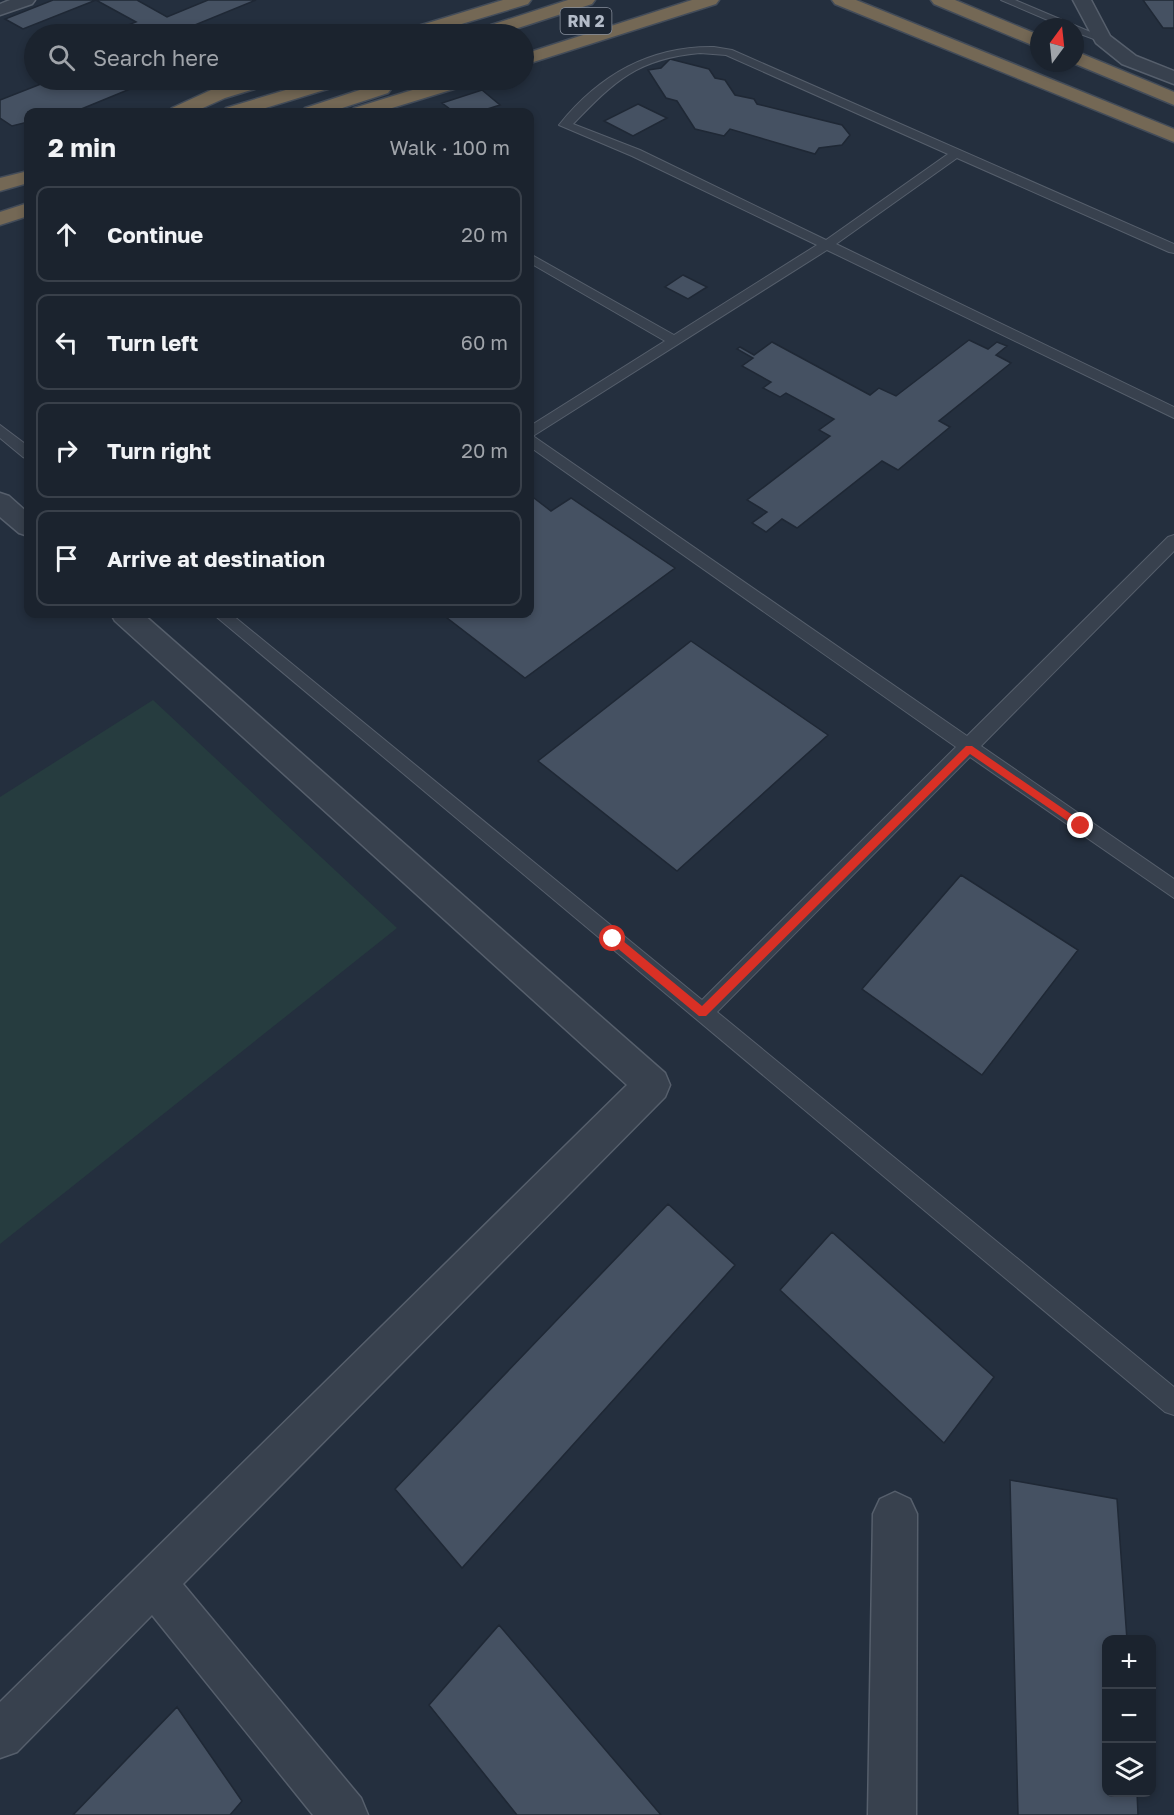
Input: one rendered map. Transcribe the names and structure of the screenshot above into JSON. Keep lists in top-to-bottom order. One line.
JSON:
{"streets":{"highway":["RN 2"]},"north":"top","page":{"search":"Search here","heading":["2 min","Walk · 100 m"],"list":[["Continue","20 m"],["Turn left","60 m"],["Turn right","20 m"],"Arrive at destination"],"map_buttons":["+","−"]}}
